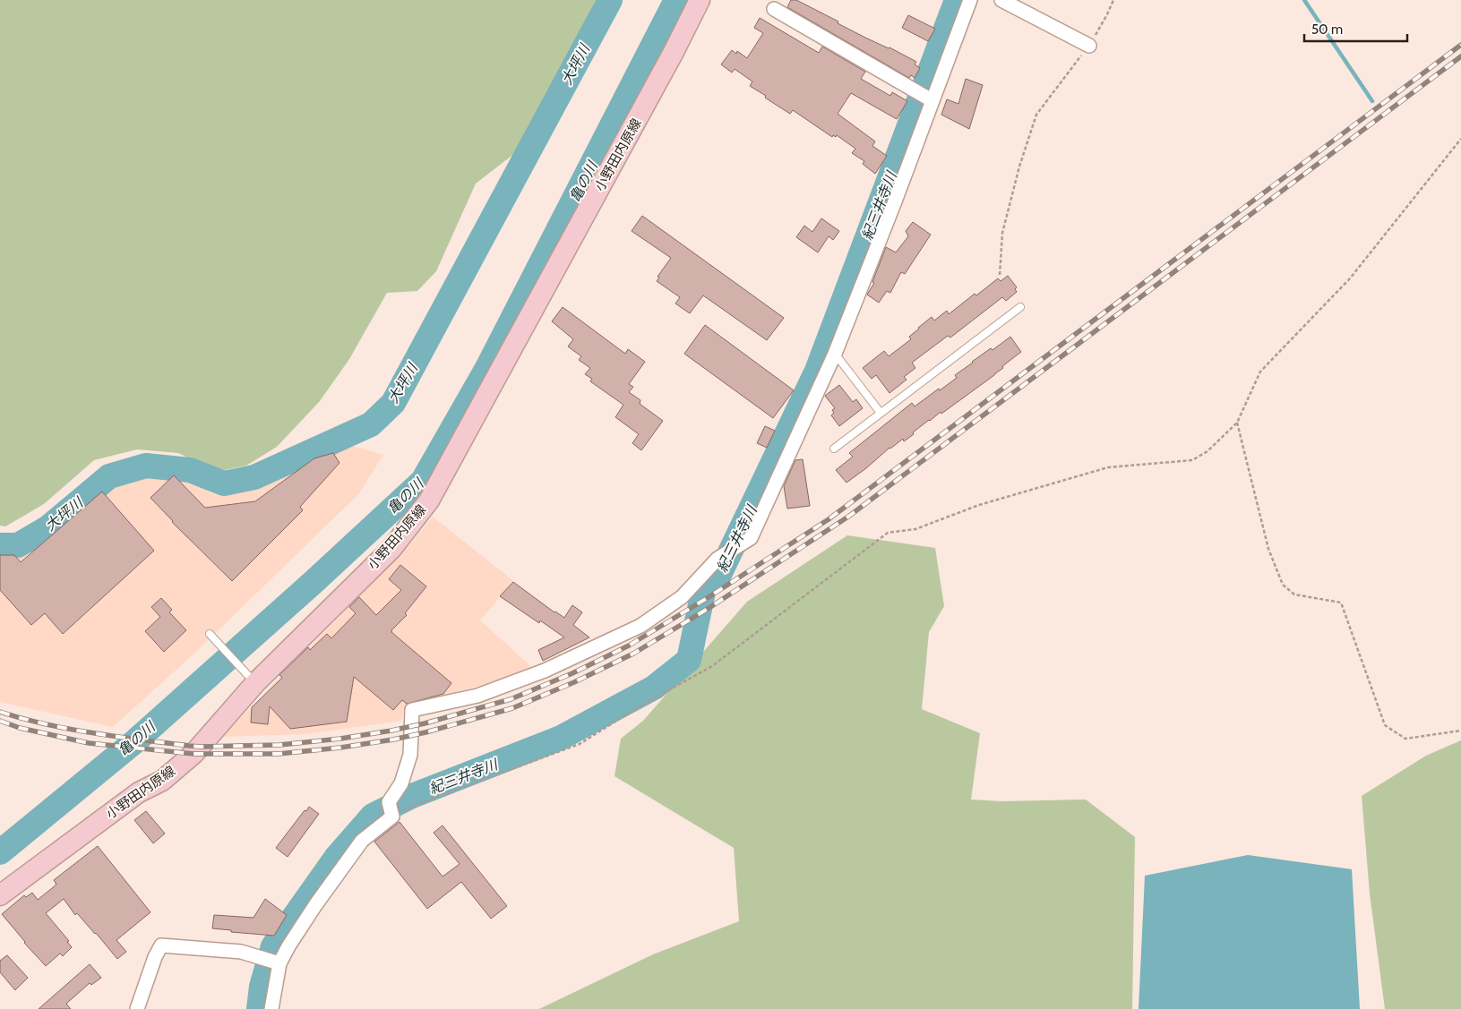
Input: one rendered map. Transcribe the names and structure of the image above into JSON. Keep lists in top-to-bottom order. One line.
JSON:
{"streets":{"main road":["小野田内原線"]},"water":["大坪川","亀の川","紀三井寺川"],"scale_bar":"50 m"}
